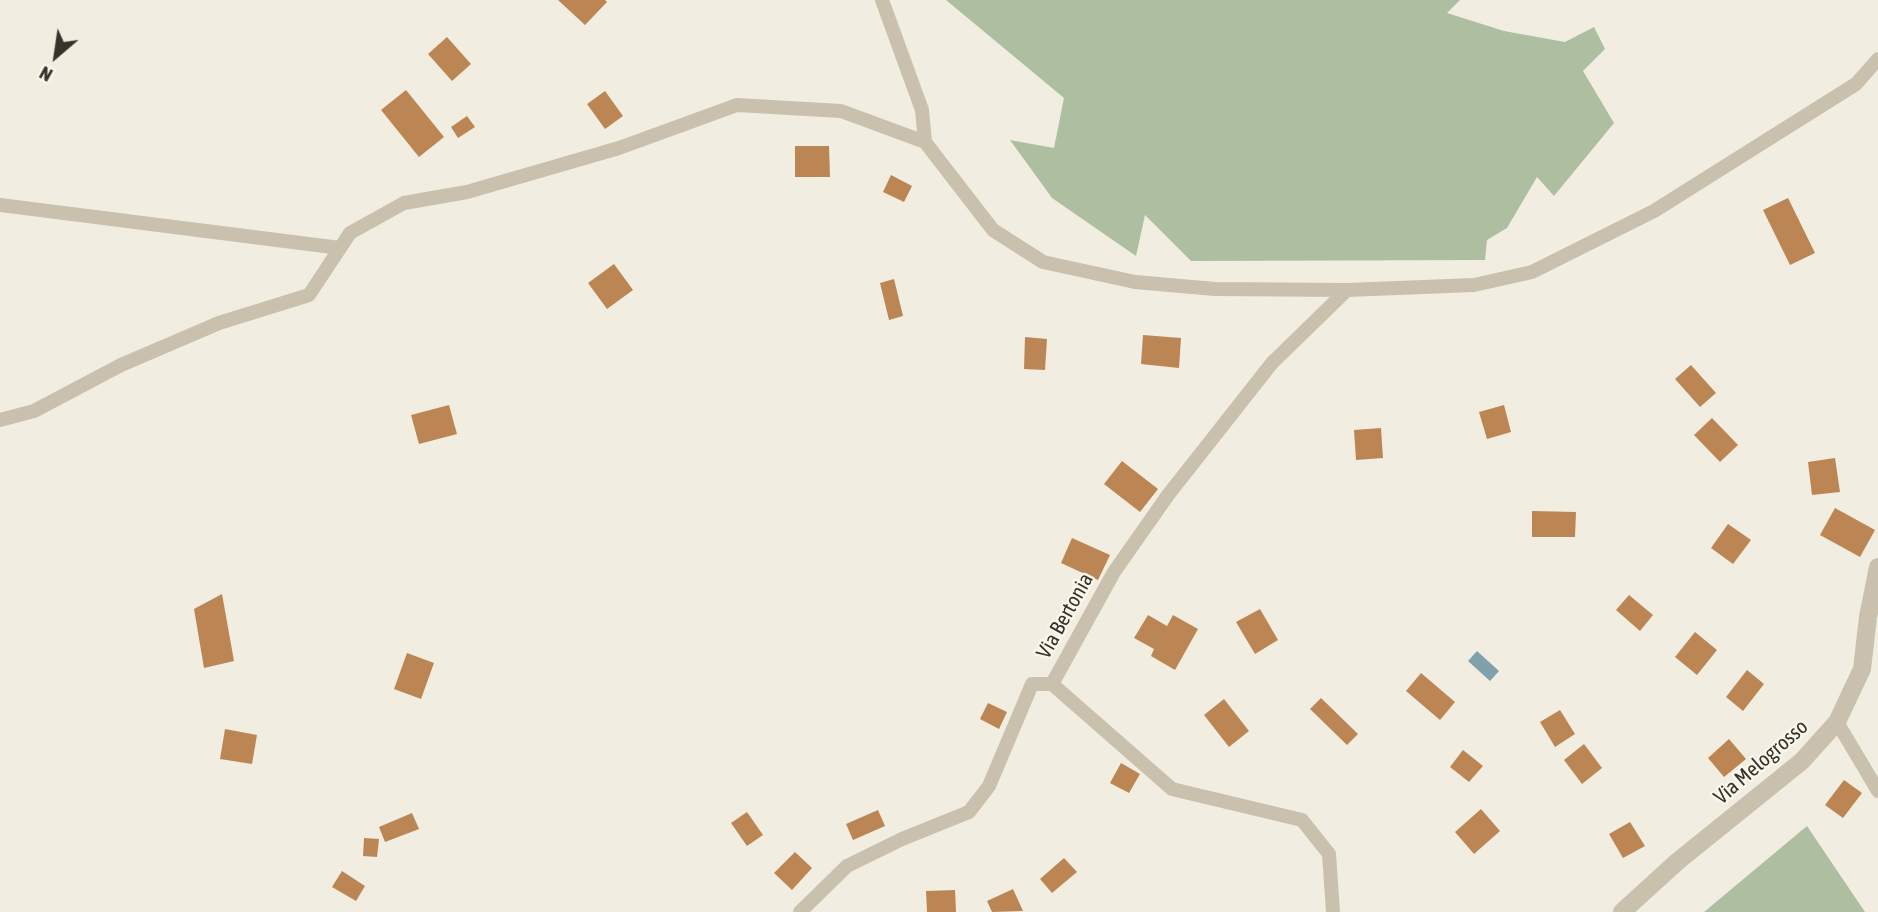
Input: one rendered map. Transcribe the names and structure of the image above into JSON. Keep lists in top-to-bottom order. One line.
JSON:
{"streets":{"street":["Via Bertonia","Via Melogrosso"]},"north":"bottom left"}
